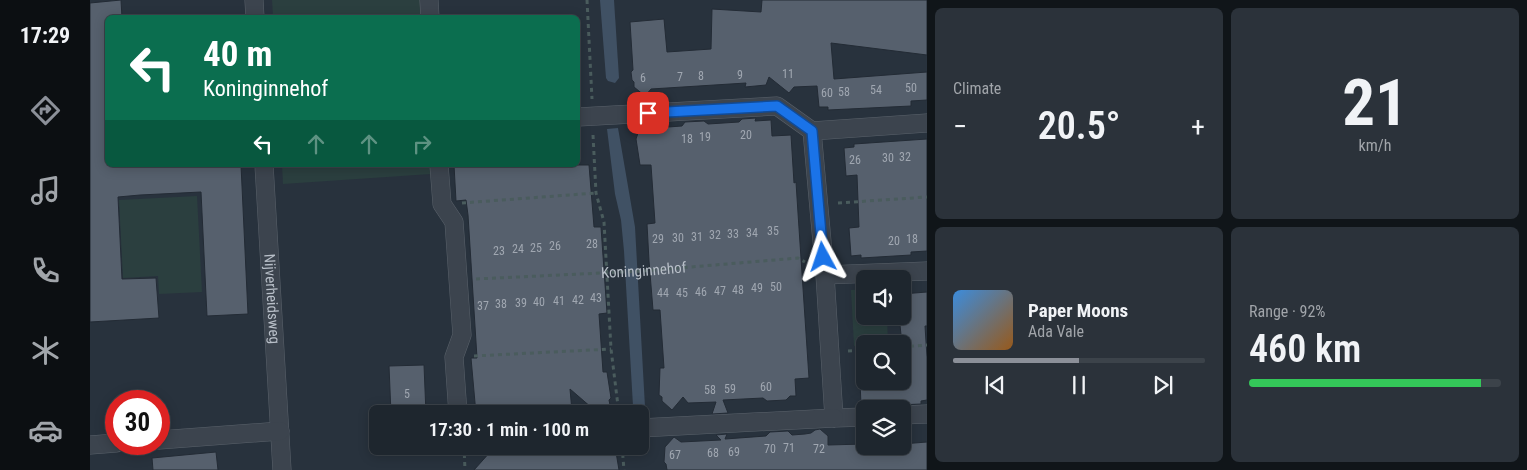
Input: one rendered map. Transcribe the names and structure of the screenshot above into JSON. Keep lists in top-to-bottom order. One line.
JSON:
{"streets":{"street":["Nijverheidsweg"],"path":["Koninginnehof"]},"house_numbers":["11","9","8","7","6","50","54","58","60","20","19","18","32","30","26","35","34","33","32","31","30","29","18","20","28","26","25","24","23","50","49","48","47","46","44","45","43","42","41","40","39","38","37","60","59","58","5","71","70","72","69","68","67"],"page":{"tabs":"17:29","tile":["Climate",["21","km/h"],["Range · 92%","460 km"]],"turn":["40 m","Koninginnehof"],"heat":["−","20.5°","+"],"song":["Paper Moons","Ada Vale"],"limit":"30","trip":"17:30 · 1 min · 100 m"}}
